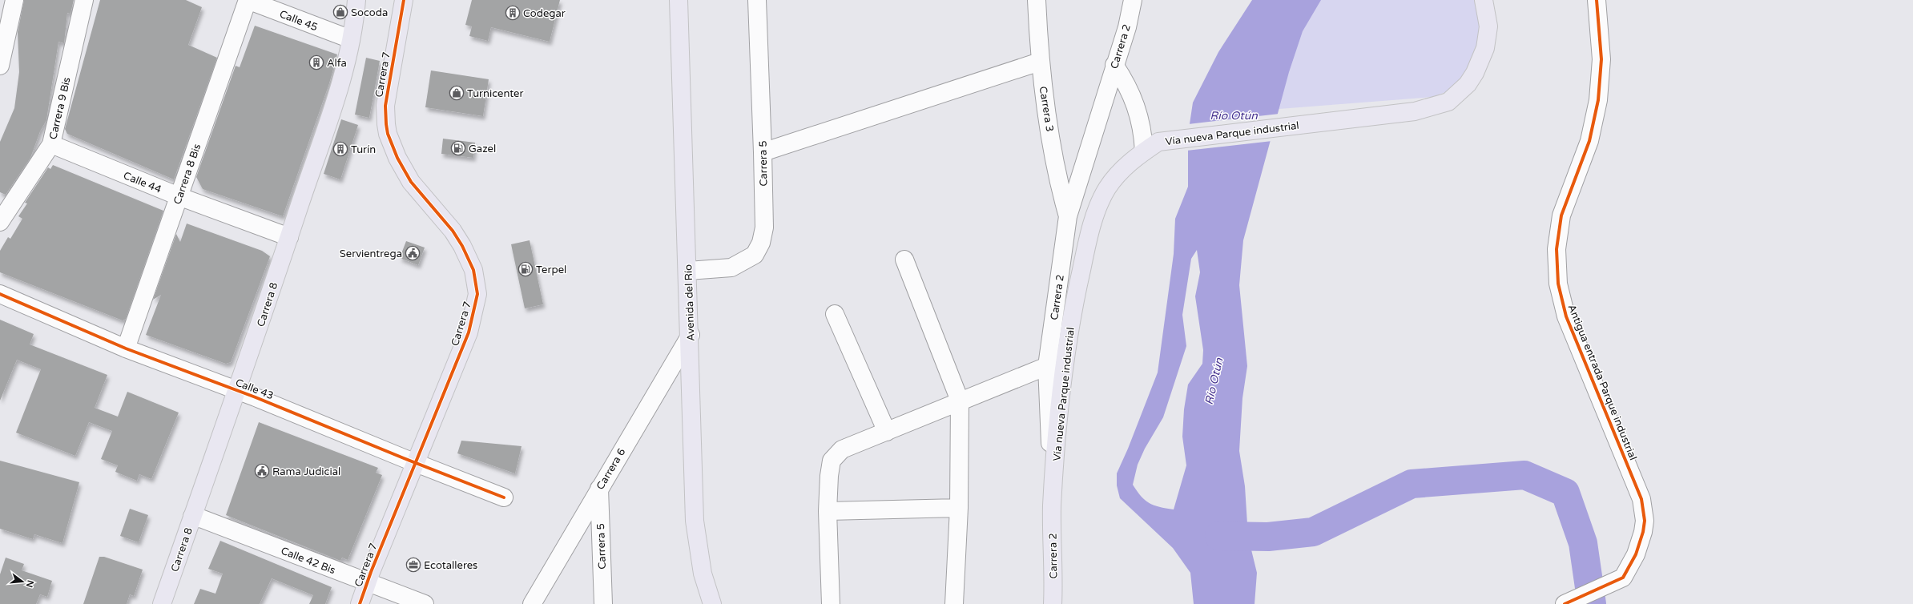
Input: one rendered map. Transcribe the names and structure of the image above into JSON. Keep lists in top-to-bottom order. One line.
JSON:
{"streets":{"main road":["Carrera 2","Carrera 7","Vía nueva Parque industrial","Avenida del Río","Carrera 8"],"street":["Calle 45","Carrera 9 Bis","Carrera 3","Carrera 5","Carrera 8 Bis","Calle 44","Antigua entrada Parque industrial","Calle 43","Carrera 6","Calle 42 Bis"]},"crossings":[["Calle 45","Carrera 8 Bis"],["Calle 45","Carrera 8"],["Carrera 2","Carrera 3"],["Carrera 2","Vía nueva Parque industrial"],["Carrera 7","Calle 43"],["Carrera 7","Calle 42 Bis"],["Carrera 9 Bis","Calle 44"],["Carrera 5","Avenida del Río"],["Carrera 5","Carrera 6"],["Carrera 8 Bis","Calle 44"],["Carrera 8 Bis","Calle 43"],["Calle 44","Carrera 8"],["Avenida del Río","Carrera 6"],["Carrera 8","Calle 43"],["Carrera 8","Calle 42 Bis"]],"water":["Río Otún"],"places":{"shop":["Socoda","Turnicenter"],"building":["Codegar","Alfa","Turín"],"fuel station":["Gazel","Terpel"],"public building":["Servientrega","Rama Judicial"],"office":["Ecotalleres"]},"north":"right"}
